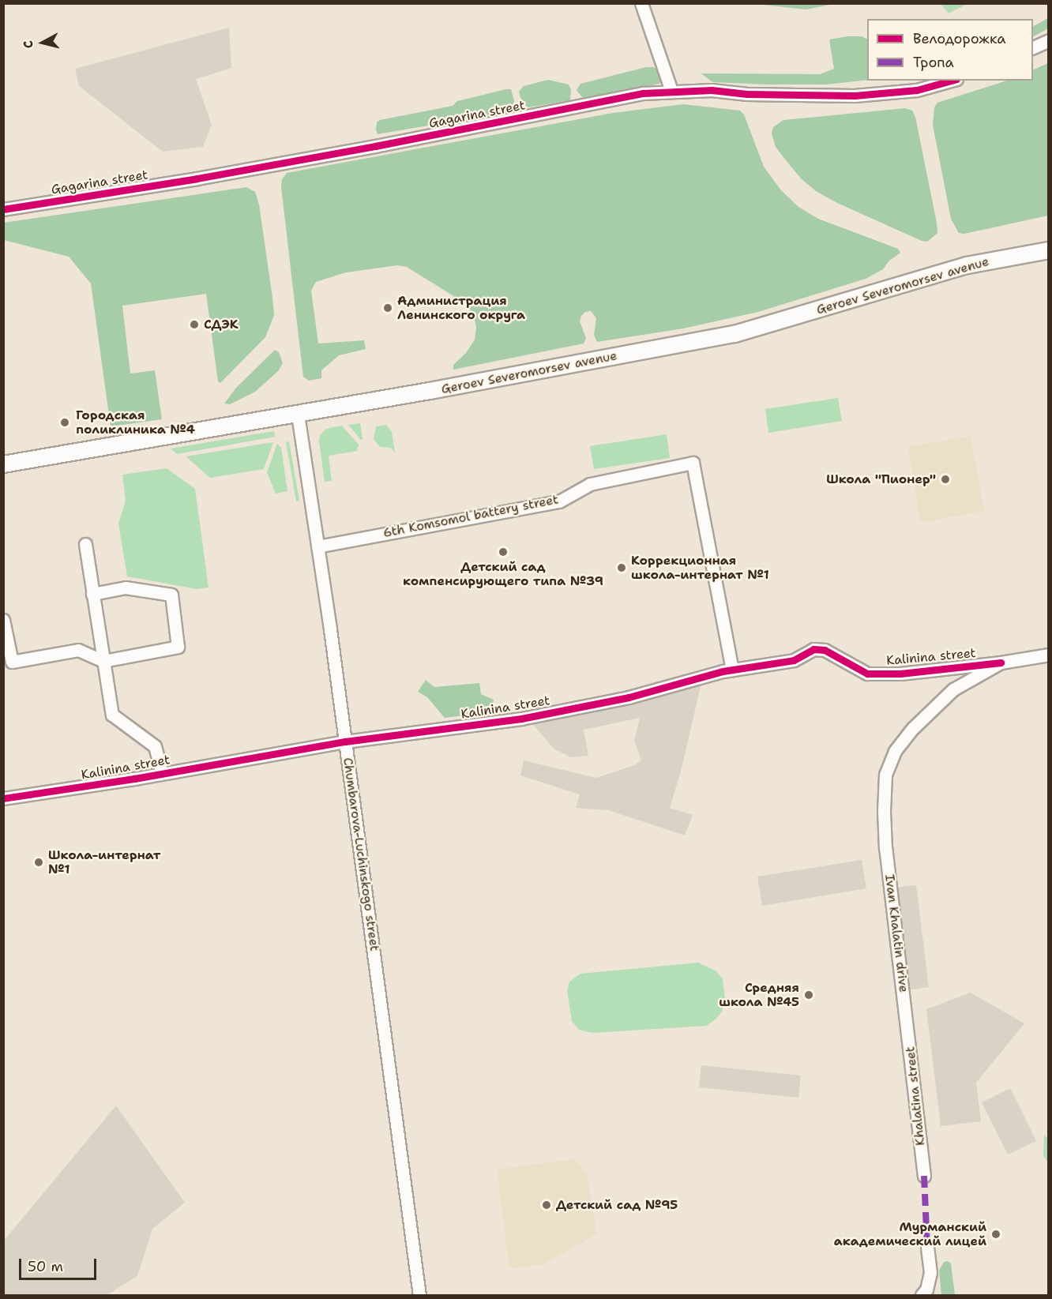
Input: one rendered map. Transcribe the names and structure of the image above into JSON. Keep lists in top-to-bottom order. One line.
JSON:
{"streets":{"main road":["Geroev Severomorsev avenue"],"street":["Gagarina street","6th Komsomol battery street","Kalinina street","Chumbarova-Luchinskogo street","Ivan Khalatin drive","Khalatina street"]},"crossings":[["Geroev Severomorsev avenue","Chumbarova-Luchinskogo street"],["6th Komsomol battery street","Kalinina street"],["6th Komsomol battery street","Chumbarova-Luchinskogo street"],["Kalinina street","Chumbarova-Luchinskogo street"],["Kalinina street","Ivan Khalatin drive"],["Ivan Khalatin drive","Khalatina street"]],"places":["Администрация Ленинского округа","СДЭК","Городская поликлиника №4","Школа \"Пионер\"","Детский сад компенсирующего типа №39","Коррекционная школа-интернат №1","Школа-интернат №1","Средняя школа №45","Детский сад №95","Мурманский академический лицей"],"legend":["Велодорожка","Тропа"],"scale_bar":"50 m","north":"left"}
